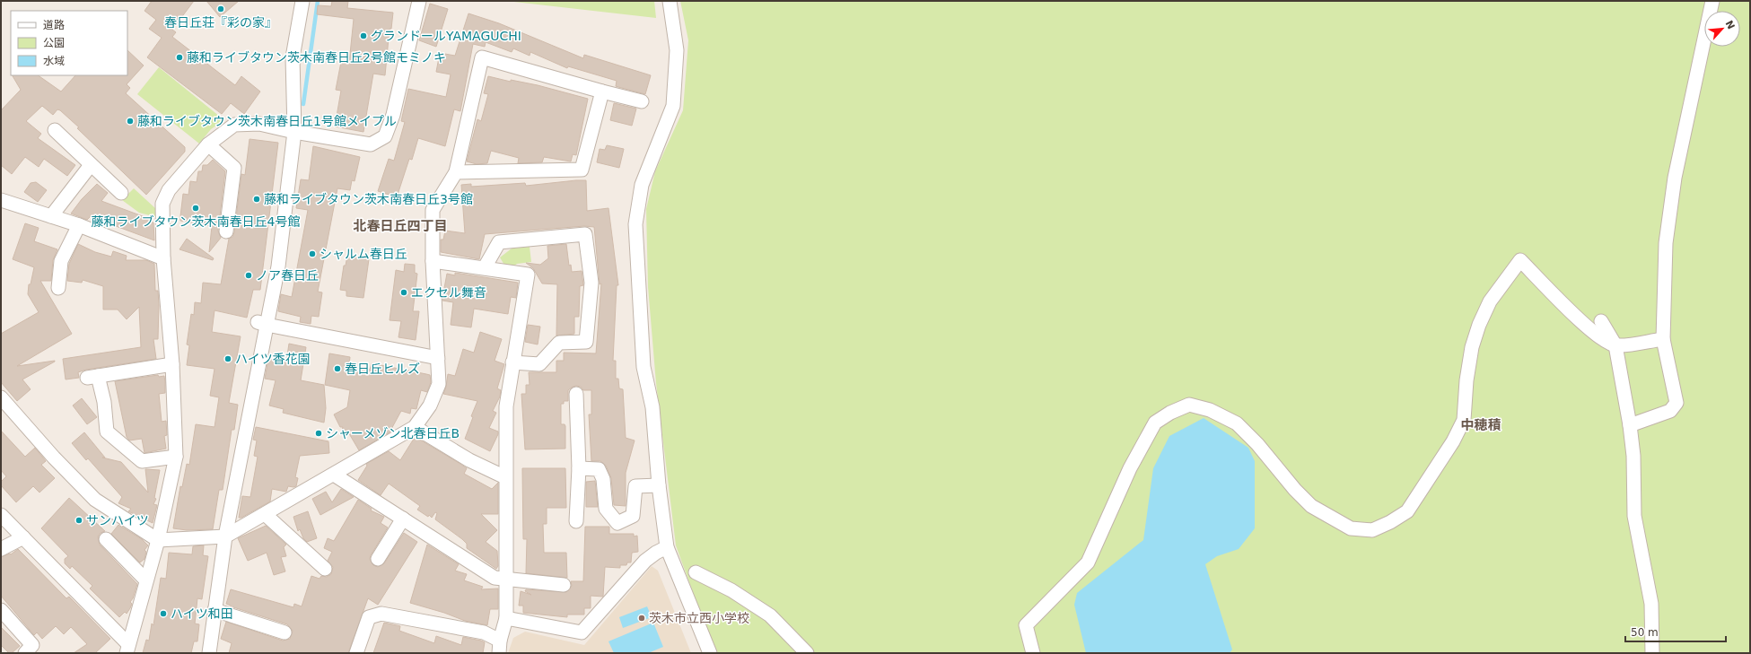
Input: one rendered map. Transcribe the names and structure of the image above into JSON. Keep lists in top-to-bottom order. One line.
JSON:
{"districts":["北春日丘四丁目","中穂積"],"places":["春日丘荘『彩の家』","グランドールYAMAGUCHI","藤和ライブタウン茨木南春日丘2号館モミノキ","藤和ライブタウン茨木南春日丘1号館メイプル","藤和ライブタウン茨木南春日丘3号館","藤和ライブタウン茨木南春日丘4号館","シャルム春日丘","ノア春日丘","エクセル舞音","ハイツ香花園","春日丘ヒルズ","シャーメゾン北春日丘B","サンハイツ","ハイツ和田","茨木市立西小学校"],"legend":["道路","公園","水域"],"scale_bar":"50 m","north":"top right"}
